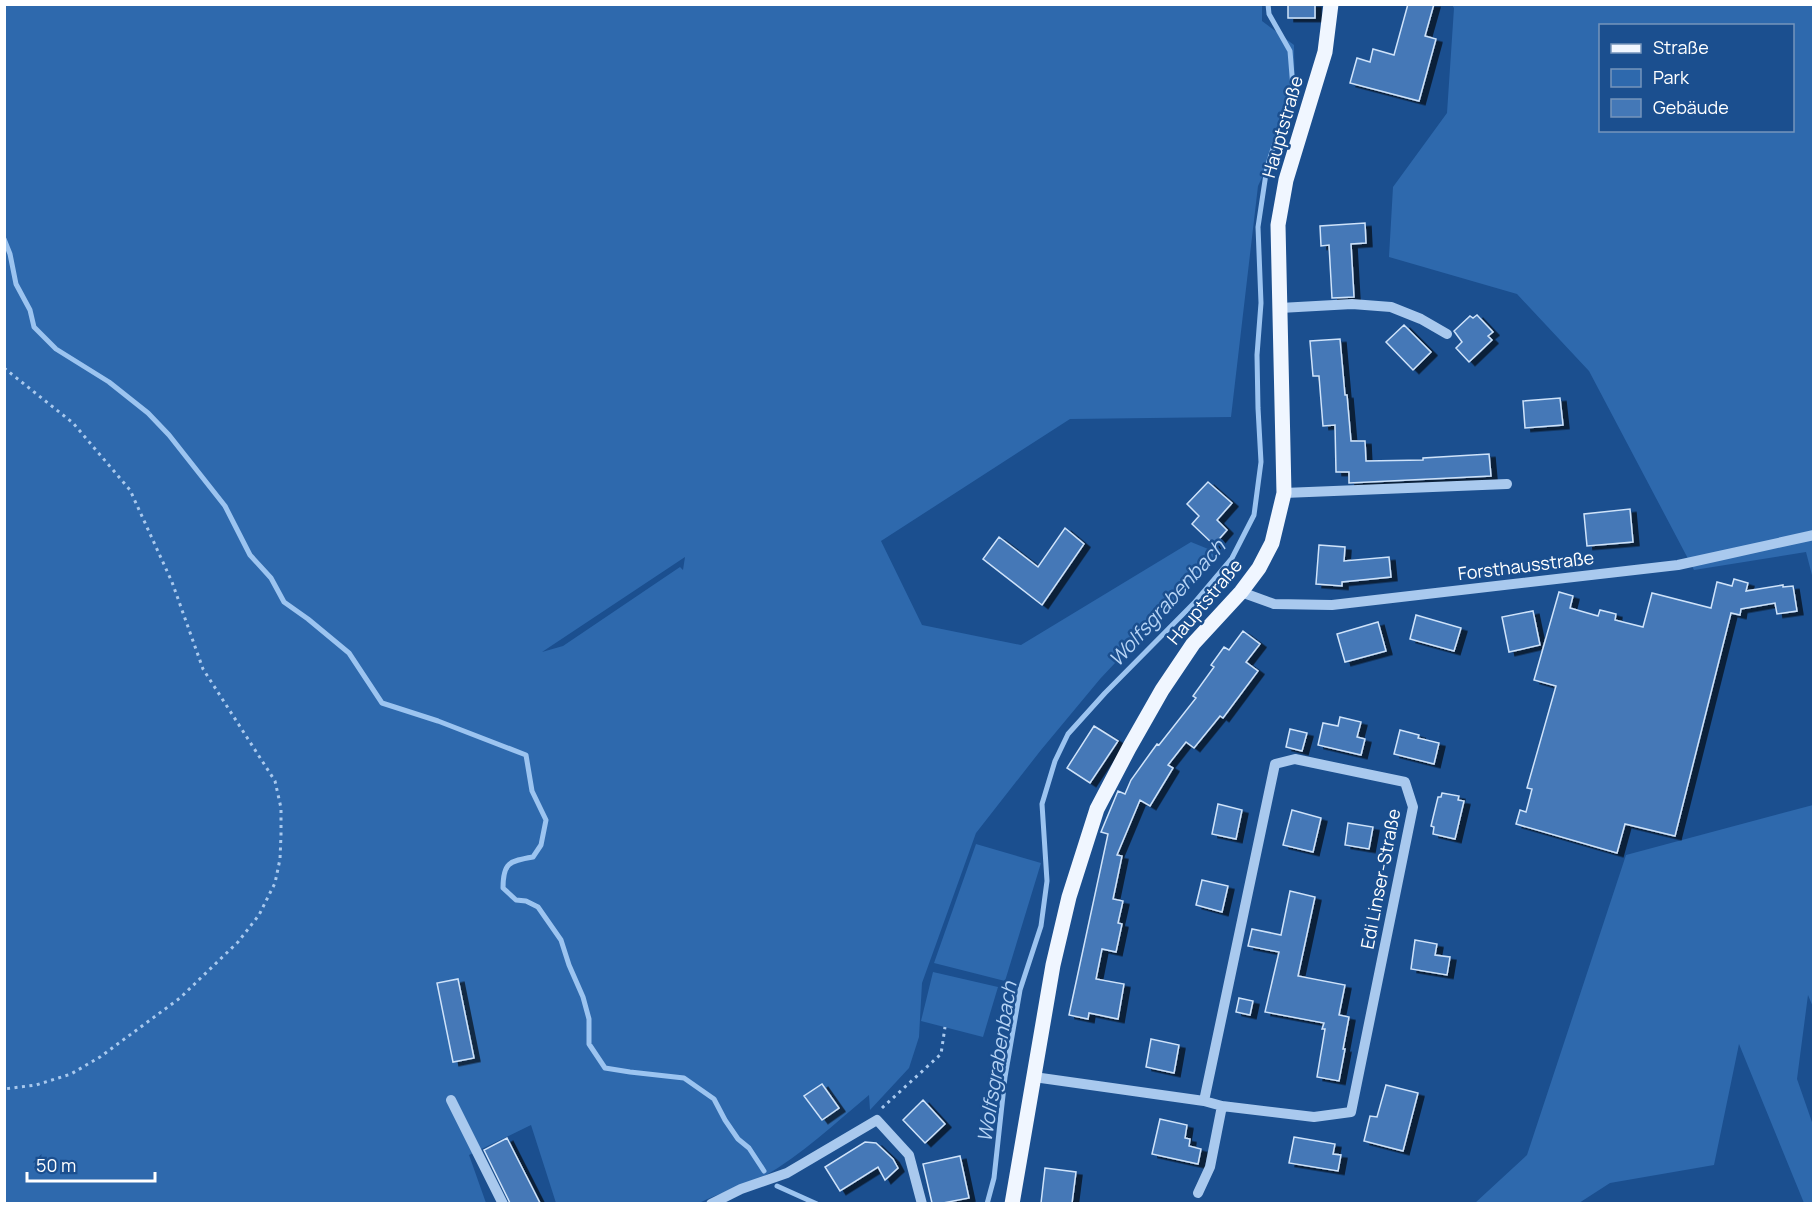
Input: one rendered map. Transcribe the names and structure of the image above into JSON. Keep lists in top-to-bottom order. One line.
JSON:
{"streets":{"main road":["Hauptstraße"],"street":["Forsthausstraße","Edi Linser-Straße"]},"crossings":[["Hauptstraße","Forsthausstraße"],["Hauptstraße","Edi Linser-Straße"]],"water":["Wolfsgrabenbach"],"legend":["Straße","Park","Gebäude"],"scale_bar":"50 m"}
